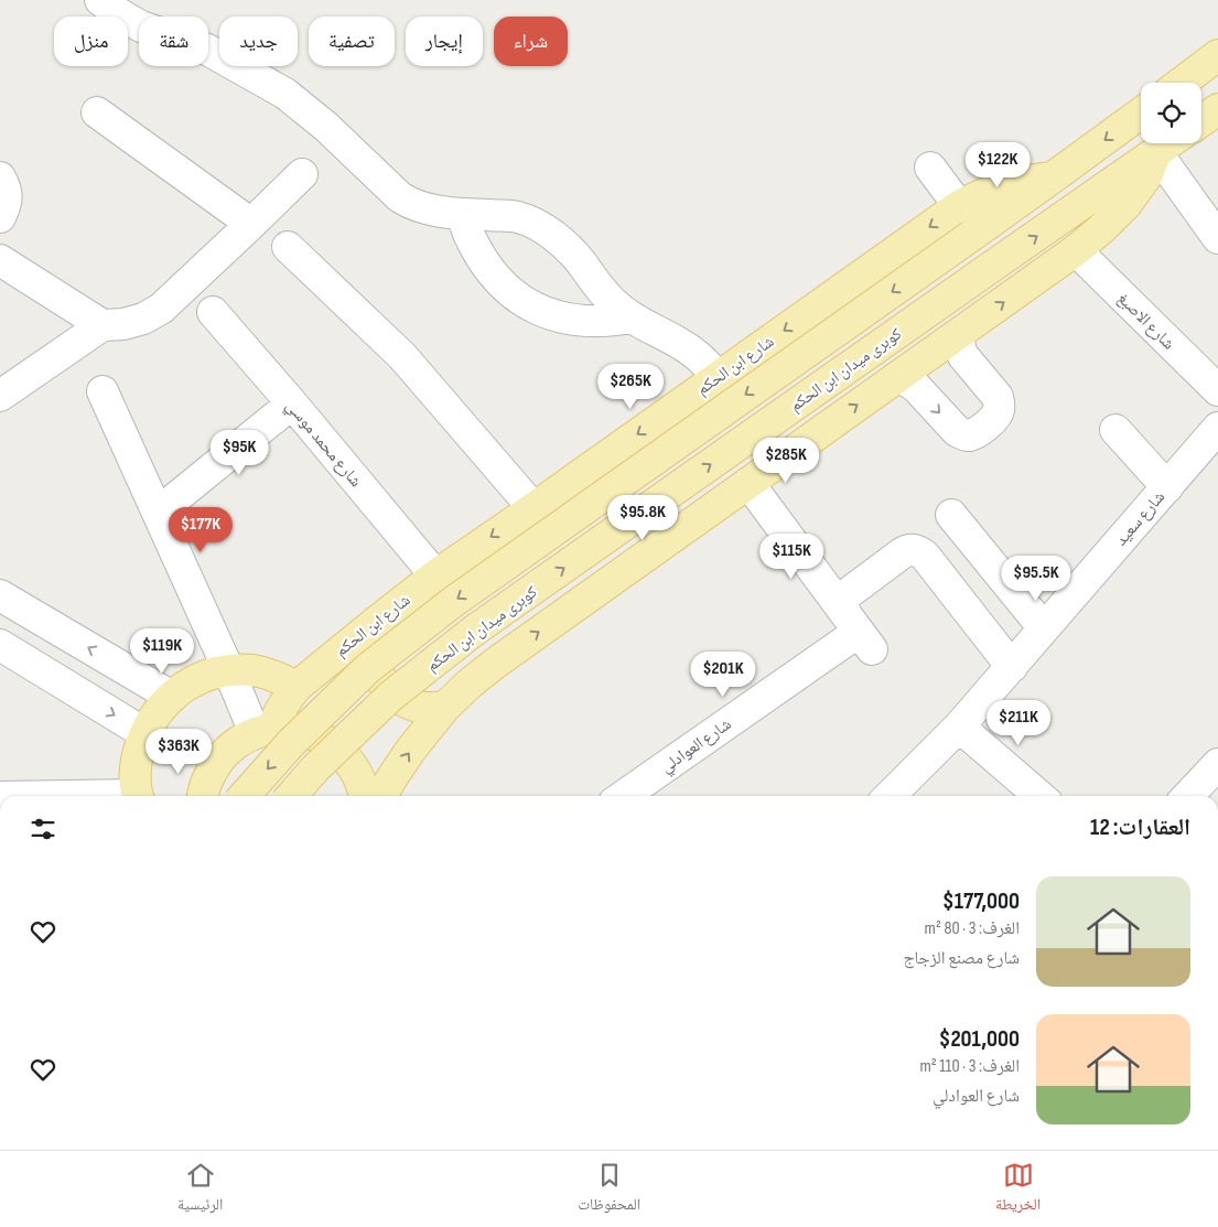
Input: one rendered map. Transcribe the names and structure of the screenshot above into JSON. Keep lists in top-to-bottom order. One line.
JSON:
{"streets":{"main road":["شارع ابن الحكم","كوبرى ميدان ابن الحكم"],"street":["شارع الاصبغ","شارع محمد موسي","شارع سعيد","شارع العوادلي"]},"crossings":[["شارع ابن الحكم","شارع محمد موسي"]],"page":{"chip":["شراء","إيجار","تصفية","جديد","شقة","منزل"],"price":["$122K","$265K","$95K","$285K","$95.8K","$177K","$115K","$95.5K","$119K","$201K","$211K","$363K"],"heading":"العقارات: 12","list":[{"name":"$177,000","note":"الغرف: 3 · 80 m² · شارع مصنع الزجاج"},{"name":"$201,000","note":"الغرف: 3 · 110 m² · شارع العوادلي"}],"tabs":["الخريطة","المحفوظات","الرئيسية"]}}
